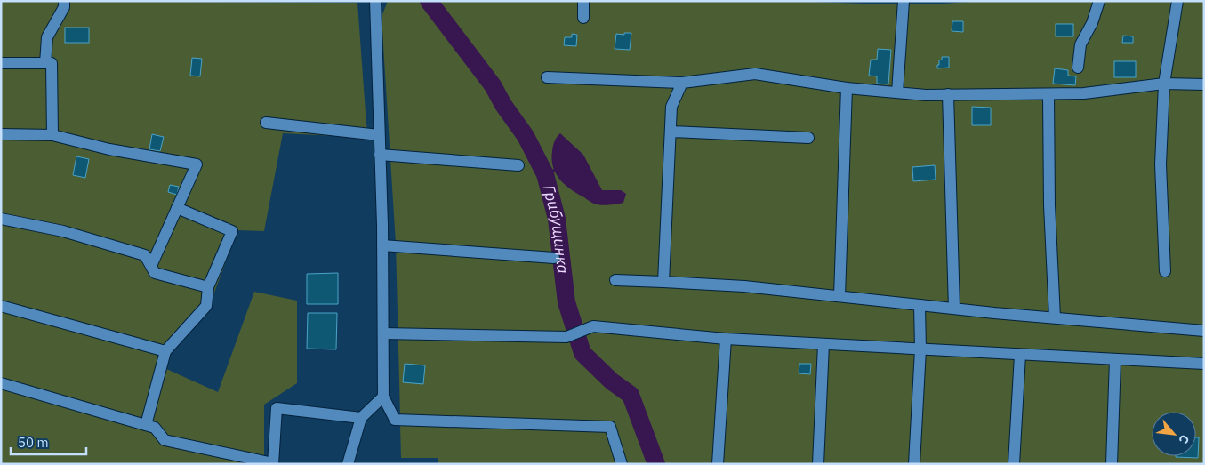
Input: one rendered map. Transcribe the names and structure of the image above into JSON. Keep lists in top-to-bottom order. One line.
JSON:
{"water":["Грибущинка"],"scale_bar":"50 m","north":"bottom right"}
